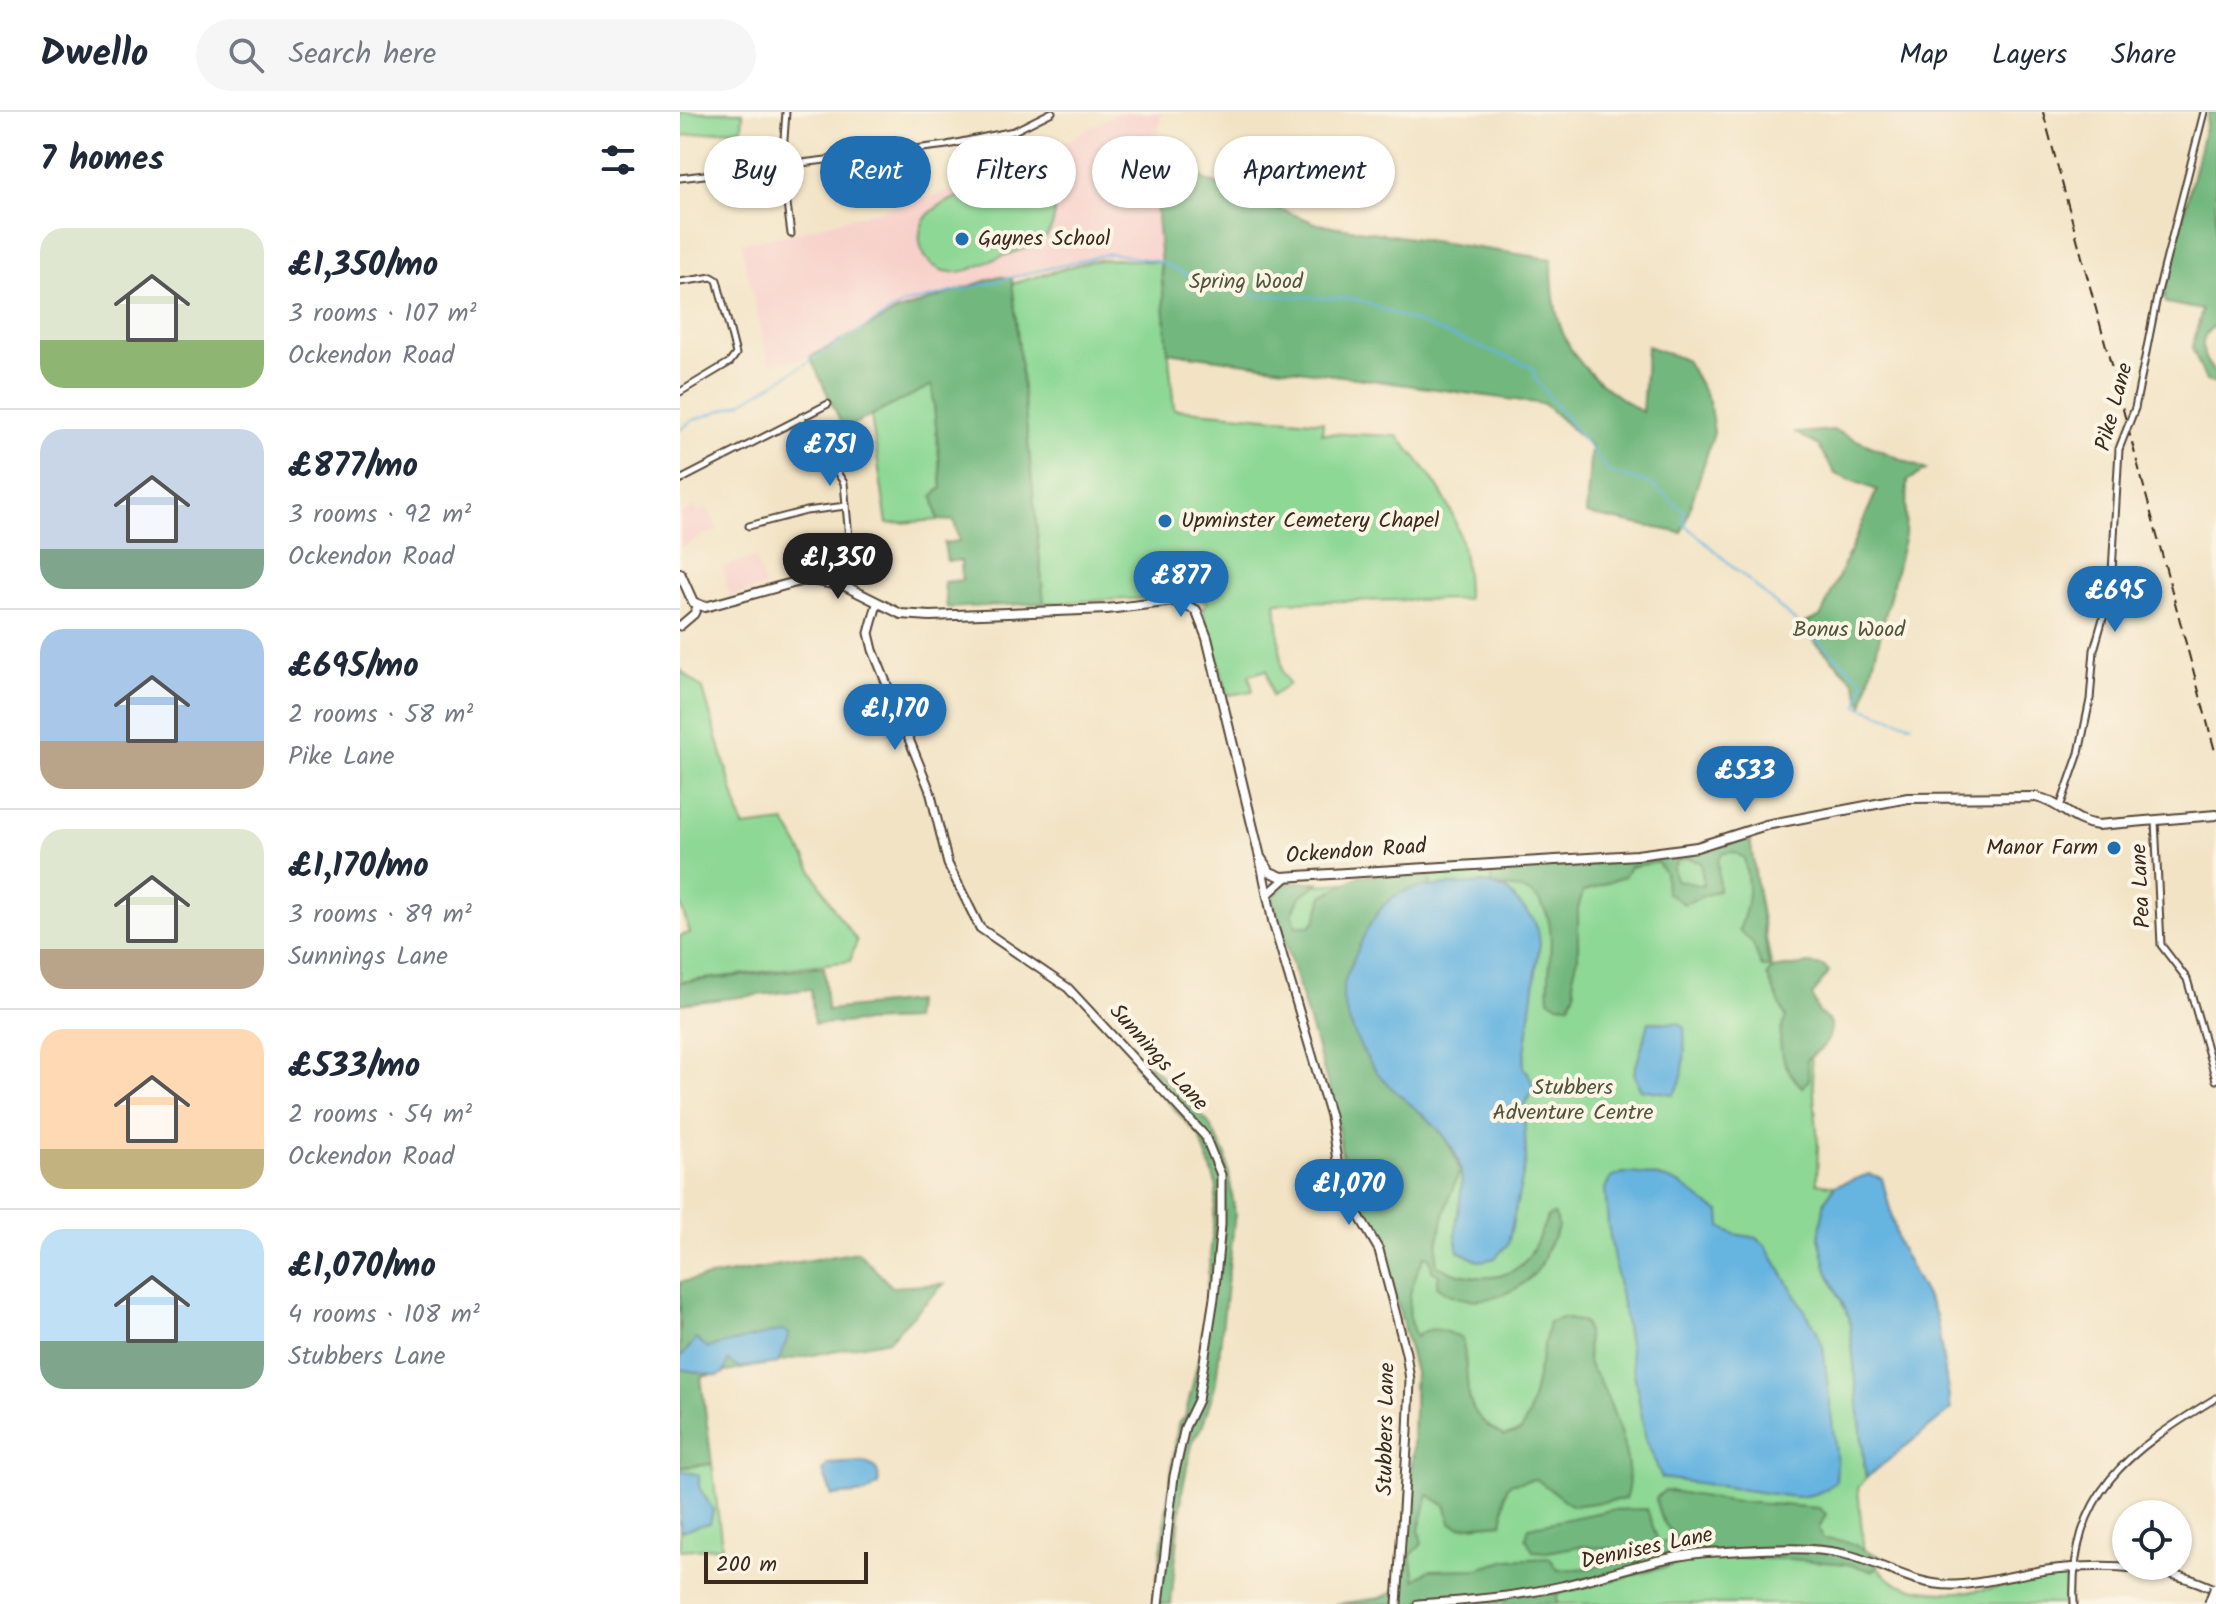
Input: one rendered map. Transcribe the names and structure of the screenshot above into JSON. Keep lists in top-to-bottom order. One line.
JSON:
{"streets":{"main road":["Ockendon Road"],"street":["Pike Lane","Pea Lane","Sunnings Lane","Stubbers Lane","Dennises Lane"]},"crossings":[["Pike Lane","Ockendon Road"],["Ockendon Road","Pea Lane"],["Ockendon Road","Sunnings Lane"],["Ockendon Road","Stubbers Lane"]],"parks":["Spring Wood","Bonus Wood","Stubbers Adventure Centre"],"places":["Gaynes School","Upminster Cemetery Chapel","Manor Farm"],"scale_bar":"200 m","page":{"header":"Dwello","search":"Search here","nav":["Map","Layers","Share"],"heading":"7 homes","chip":["Buy","Rent","Filters","New","Apartment"],"list":[{"name":"£1,350/mo","note":"3 rooms · 107 m² · Ockendon Road"},{"name":"£877/mo","note":"3 rooms · 92 m² · Ockendon Road"},{"name":"£695/mo","note":"2 rooms · 58 m² · Pike Lane"},{"name":"£1,170/mo","note":"3 rooms · 89 m² · Sunnings Lane"},{"name":"£533/mo","note":"2 rooms · 54 m² · Ockendon Road"},{"name":"£1,070/mo","note":"4 rooms · 108 m² · Stubbers Lane"}],"price":["£751","£1,350","£877","£695","£1,170","£533","£1,070"],"scale":"200 m"}}
